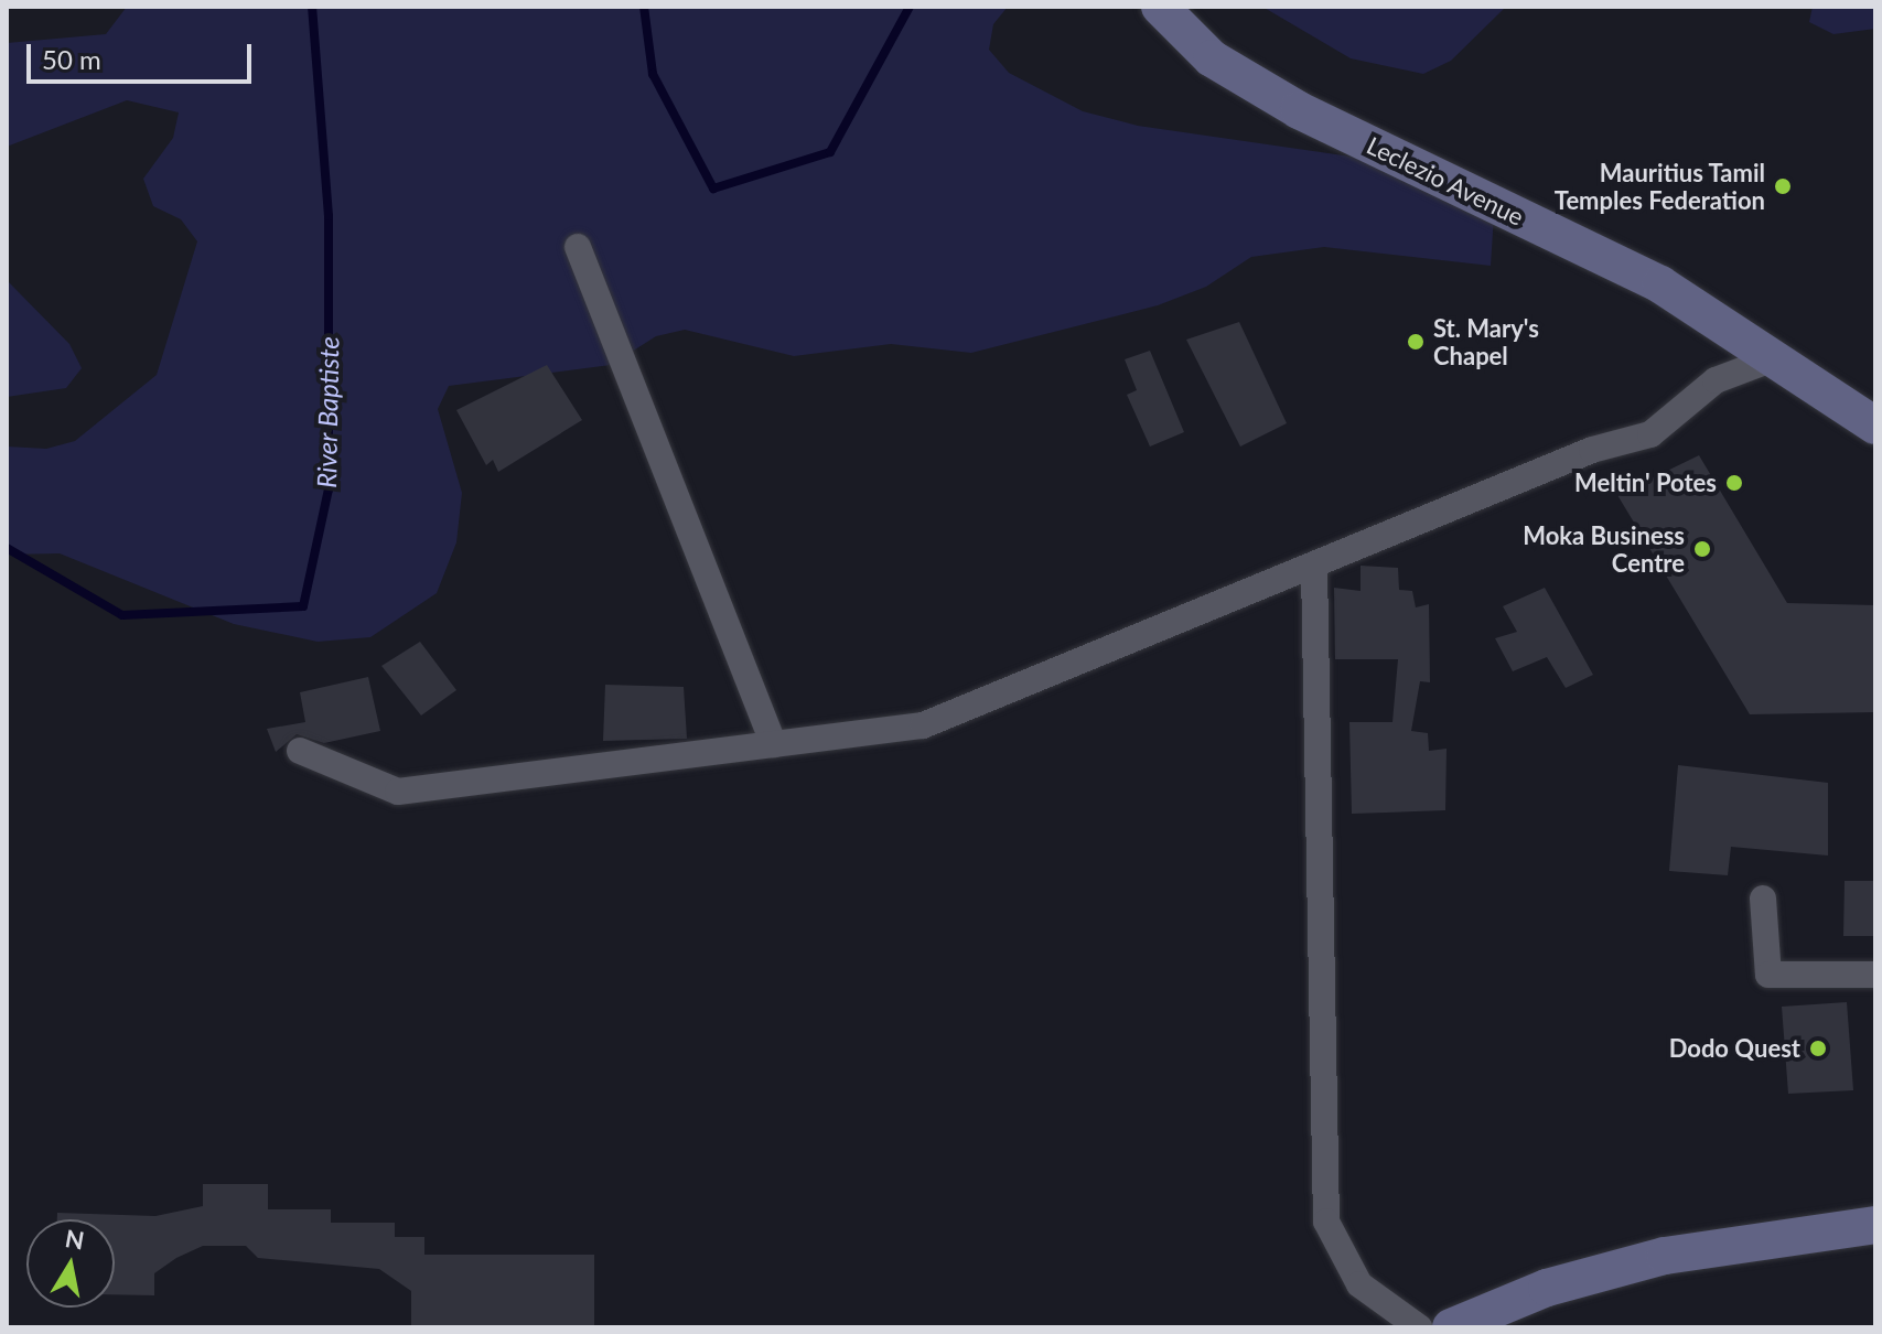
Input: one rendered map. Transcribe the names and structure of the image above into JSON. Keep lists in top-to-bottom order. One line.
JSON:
{"streets":{"main road":["Leclezio Avenue"]},"water":["River Baptiste"],"places":["Mauritius Tamil Temples Federation","St. Mary's Chapel","Meltin' Potes","Moka Business Centre","Dodo Quest"],"scale_bar":"50 m","north":"top"}
